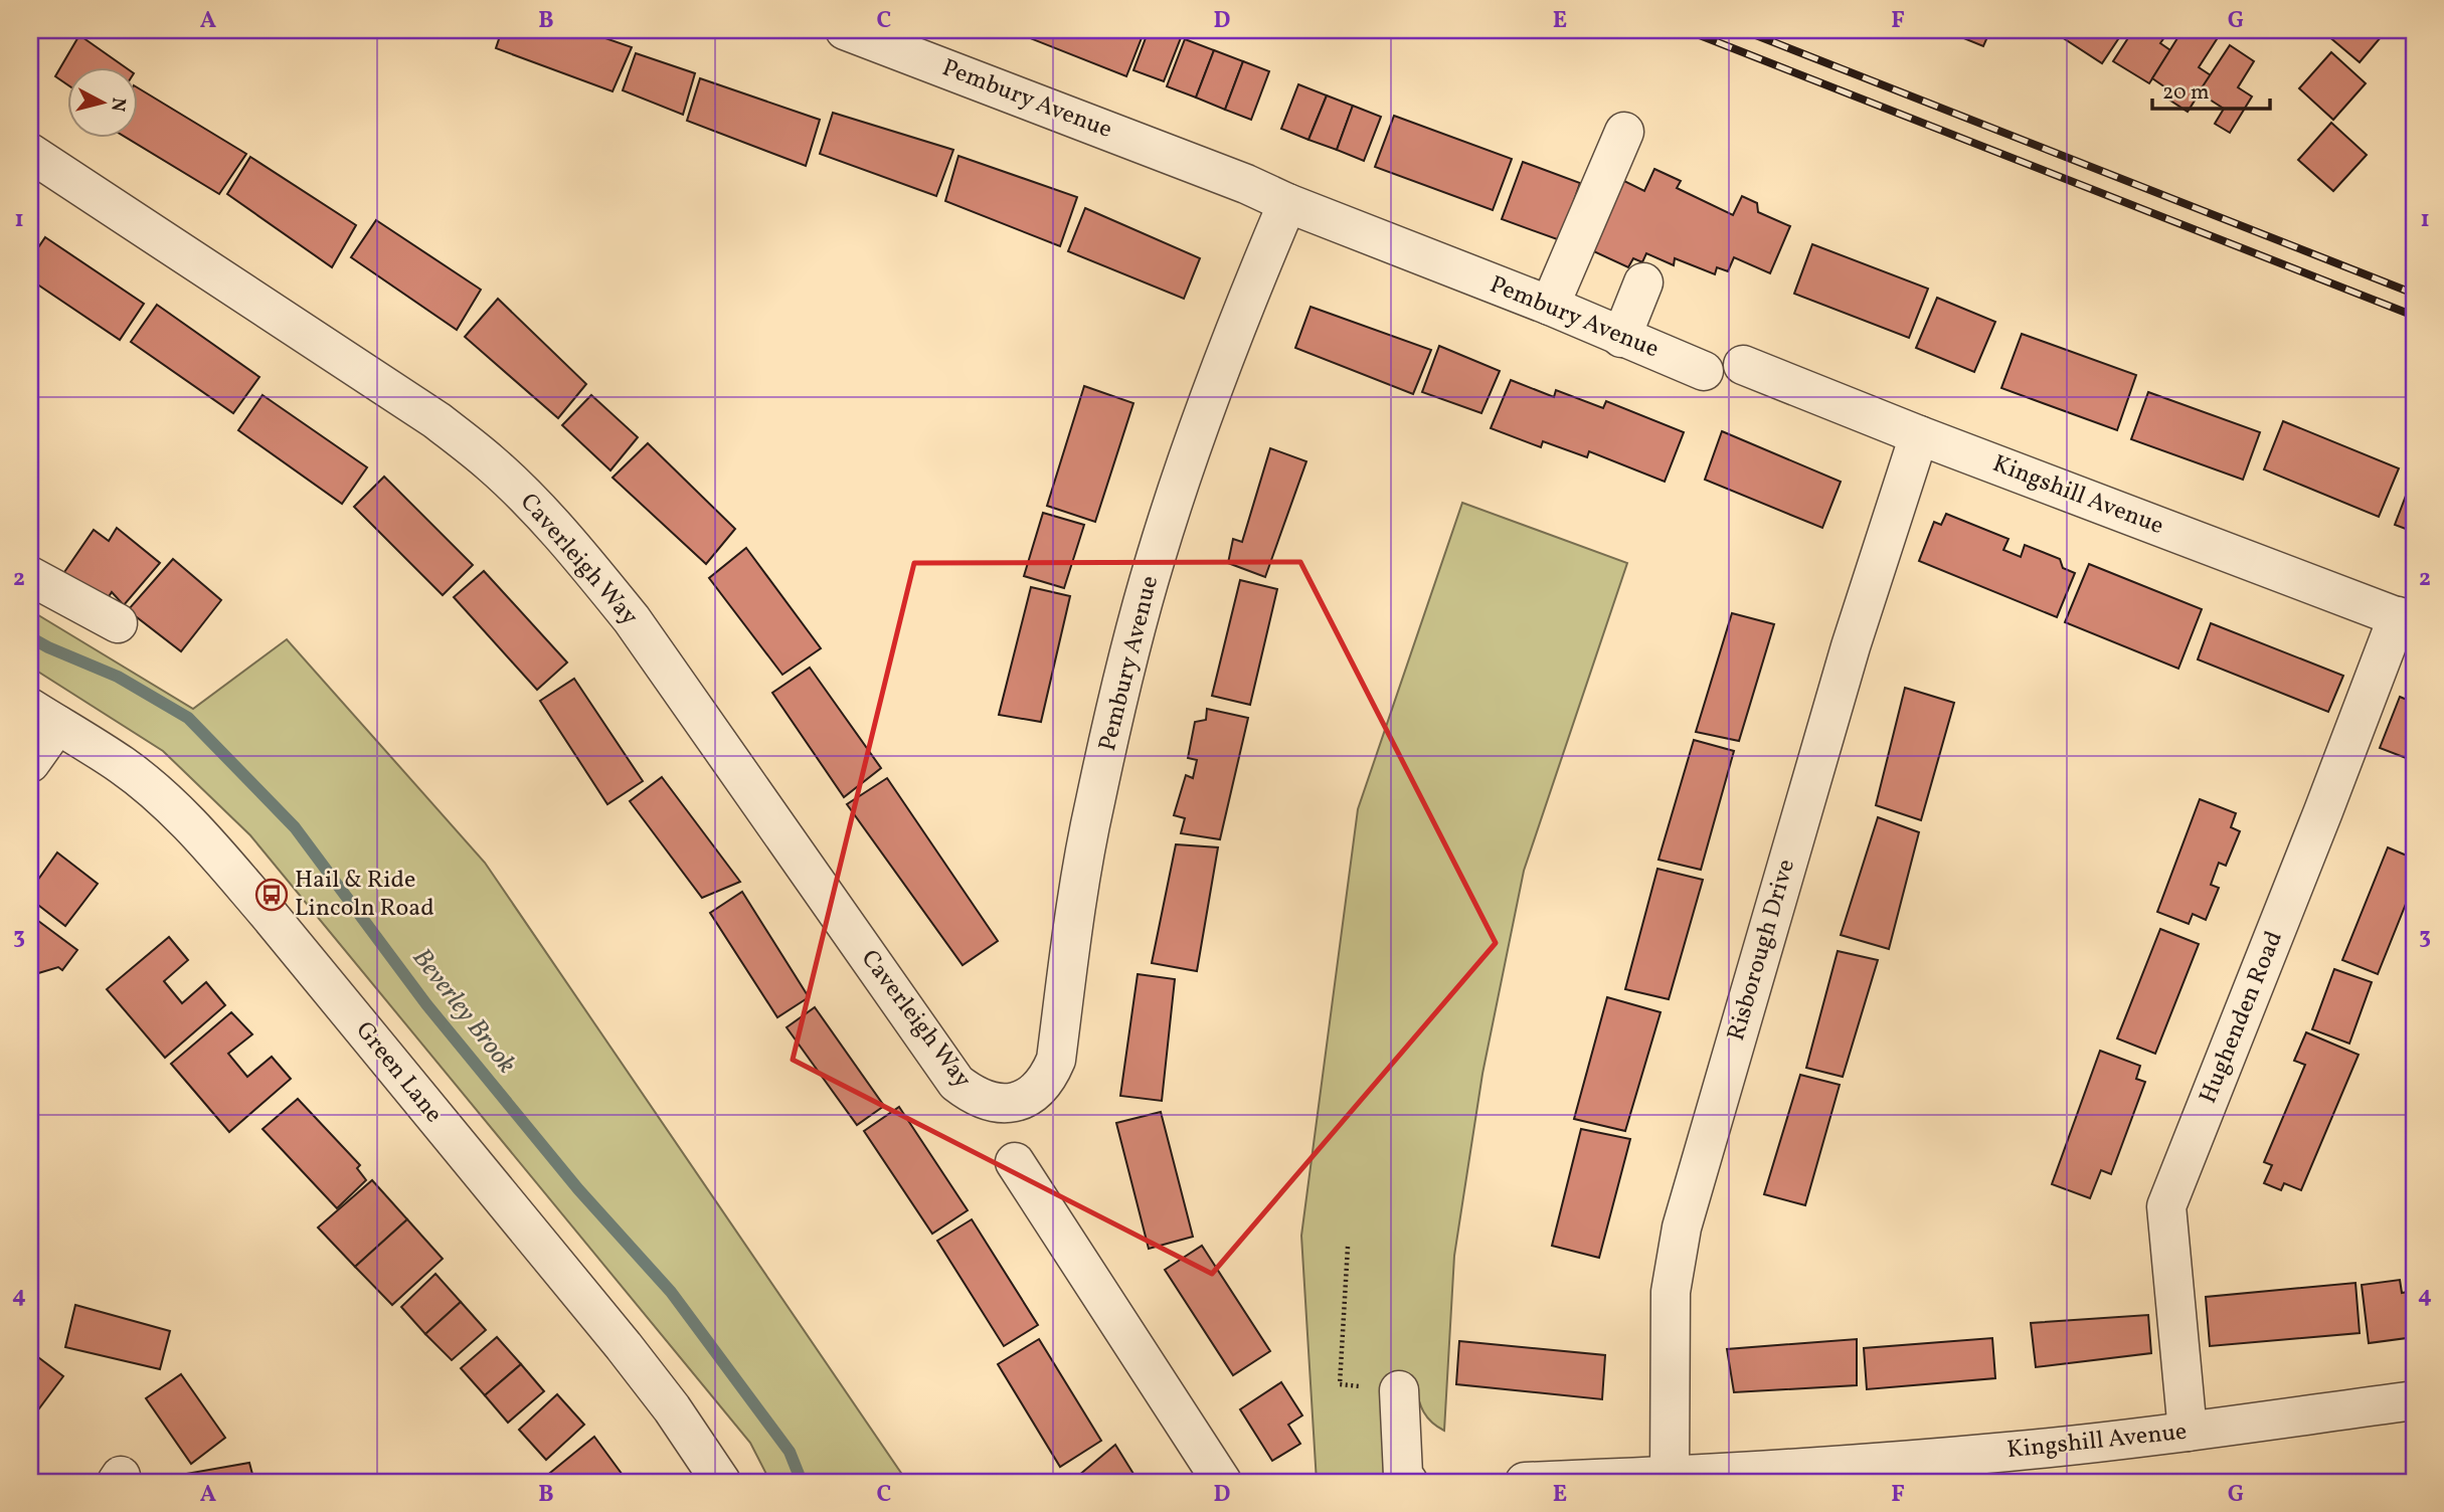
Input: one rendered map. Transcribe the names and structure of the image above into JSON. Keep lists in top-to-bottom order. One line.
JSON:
{"streets":{"street":["Pembury Avenue","Kingshill Avenue","Caverleigh Way","Risborough Drive","Hughenden Road","Green Lane"]},"crossings":[["Pembury Avenue","Caverleigh Way"],["Kingshill Avenue","Risborough Drive"],["Kingshill Avenue","Hughenden Road"]],"water":["Beverley Brook"],"places":{"bus stop":["Hail & Ride Lincoln Road"]},"scale_bar":"20 m","north":"right","grid":{"columns":["A","B","C","D","E","F","G"],"rows":["1","2","3","4"]}}
